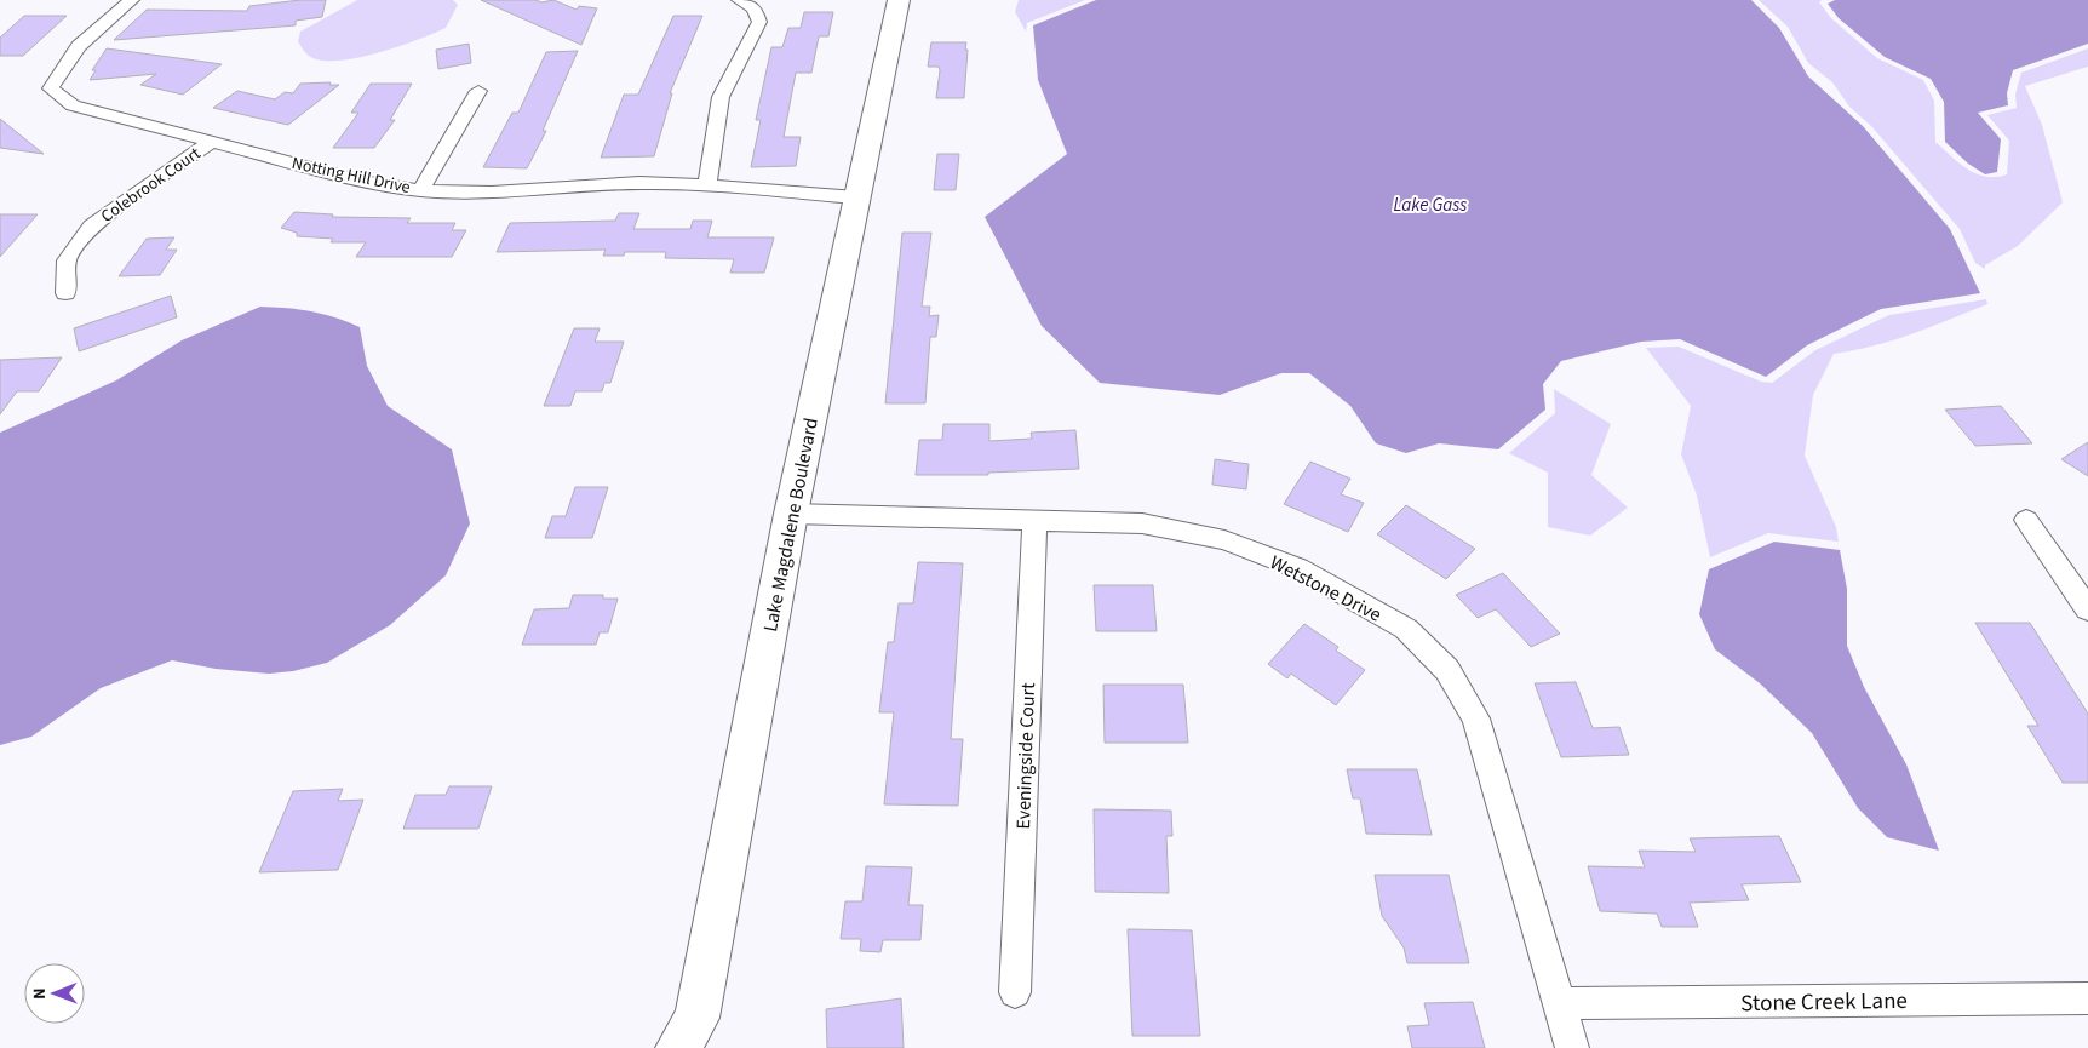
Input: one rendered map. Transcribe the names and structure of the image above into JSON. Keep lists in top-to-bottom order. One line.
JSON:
{"streets":{"street":["Notting Hill Drive","Colebrook Court","Lake Magdalene Boulevard","Wetstone Drive","Eveningside Court","Stone Creek Lane"]},"crossings":[["Notting Hill Drive","Colebrook Court"],["Notting Hill Drive","Lake Magdalene Boulevard"],["Lake Magdalene Boulevard","Wetstone Drive"],["Wetstone Drive","Eveningside Court"],["Wetstone Drive","Stone Creek Lane"]],"water":["Lake Gass"],"north":"left"}
